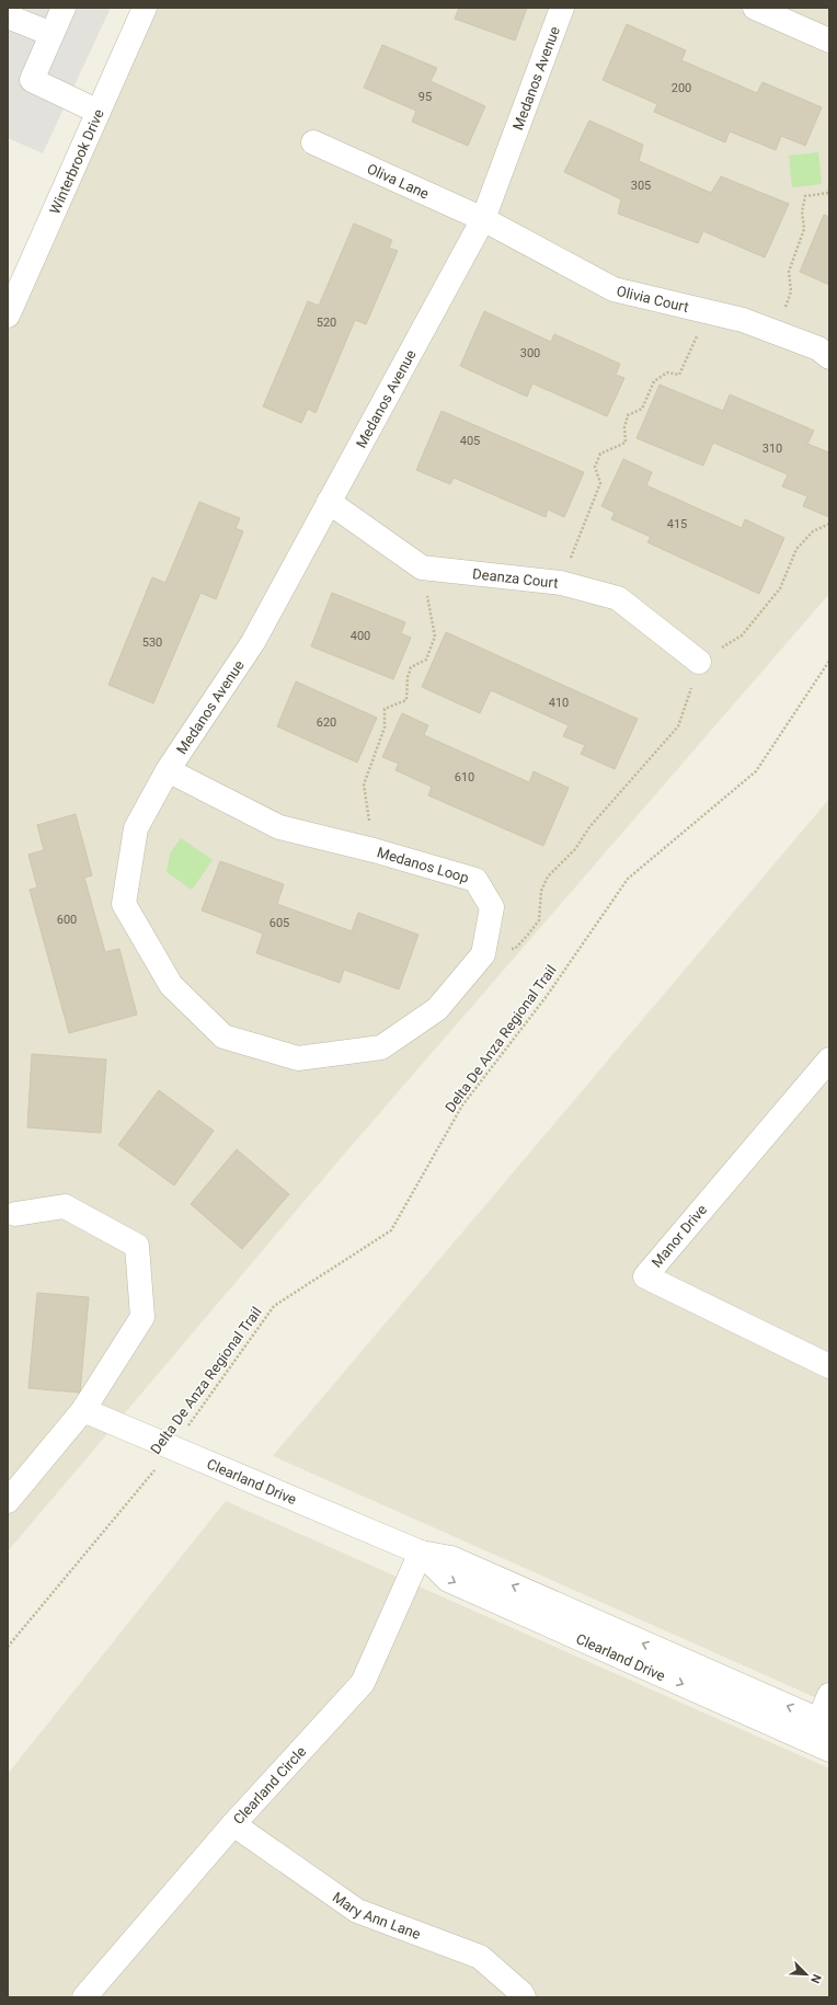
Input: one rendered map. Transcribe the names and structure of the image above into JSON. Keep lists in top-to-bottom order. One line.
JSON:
{"streets":{"street":["Medanos Avenue","Winterbrook Drive","Oliva Lane","Olivia Court","Deanza Court","Medanos Loop","Manor Drive","Clearland Drive","Clearland Circle","Mary Ann Lane"],"path":["Delta De Anza Regional Trail"]},"crossings":[["Medanos Avenue","Oliva Lane"],["Medanos Avenue","Olivia Court"],["Medanos Avenue","Deanza Court"],["Medanos Avenue","Medanos Loop"],["Oliva Lane","Olivia Court"],["Delta De Anza Regional Trail","Clearland Drive"],["Clearland Drive","Clearland Circle"],["Clearland Circle","Mary Ann Lane"]],"house_numbers":["200","95","305","520","300","405","310","415","400","530","410","620","610","600","605"],"north":"bottom right"}
